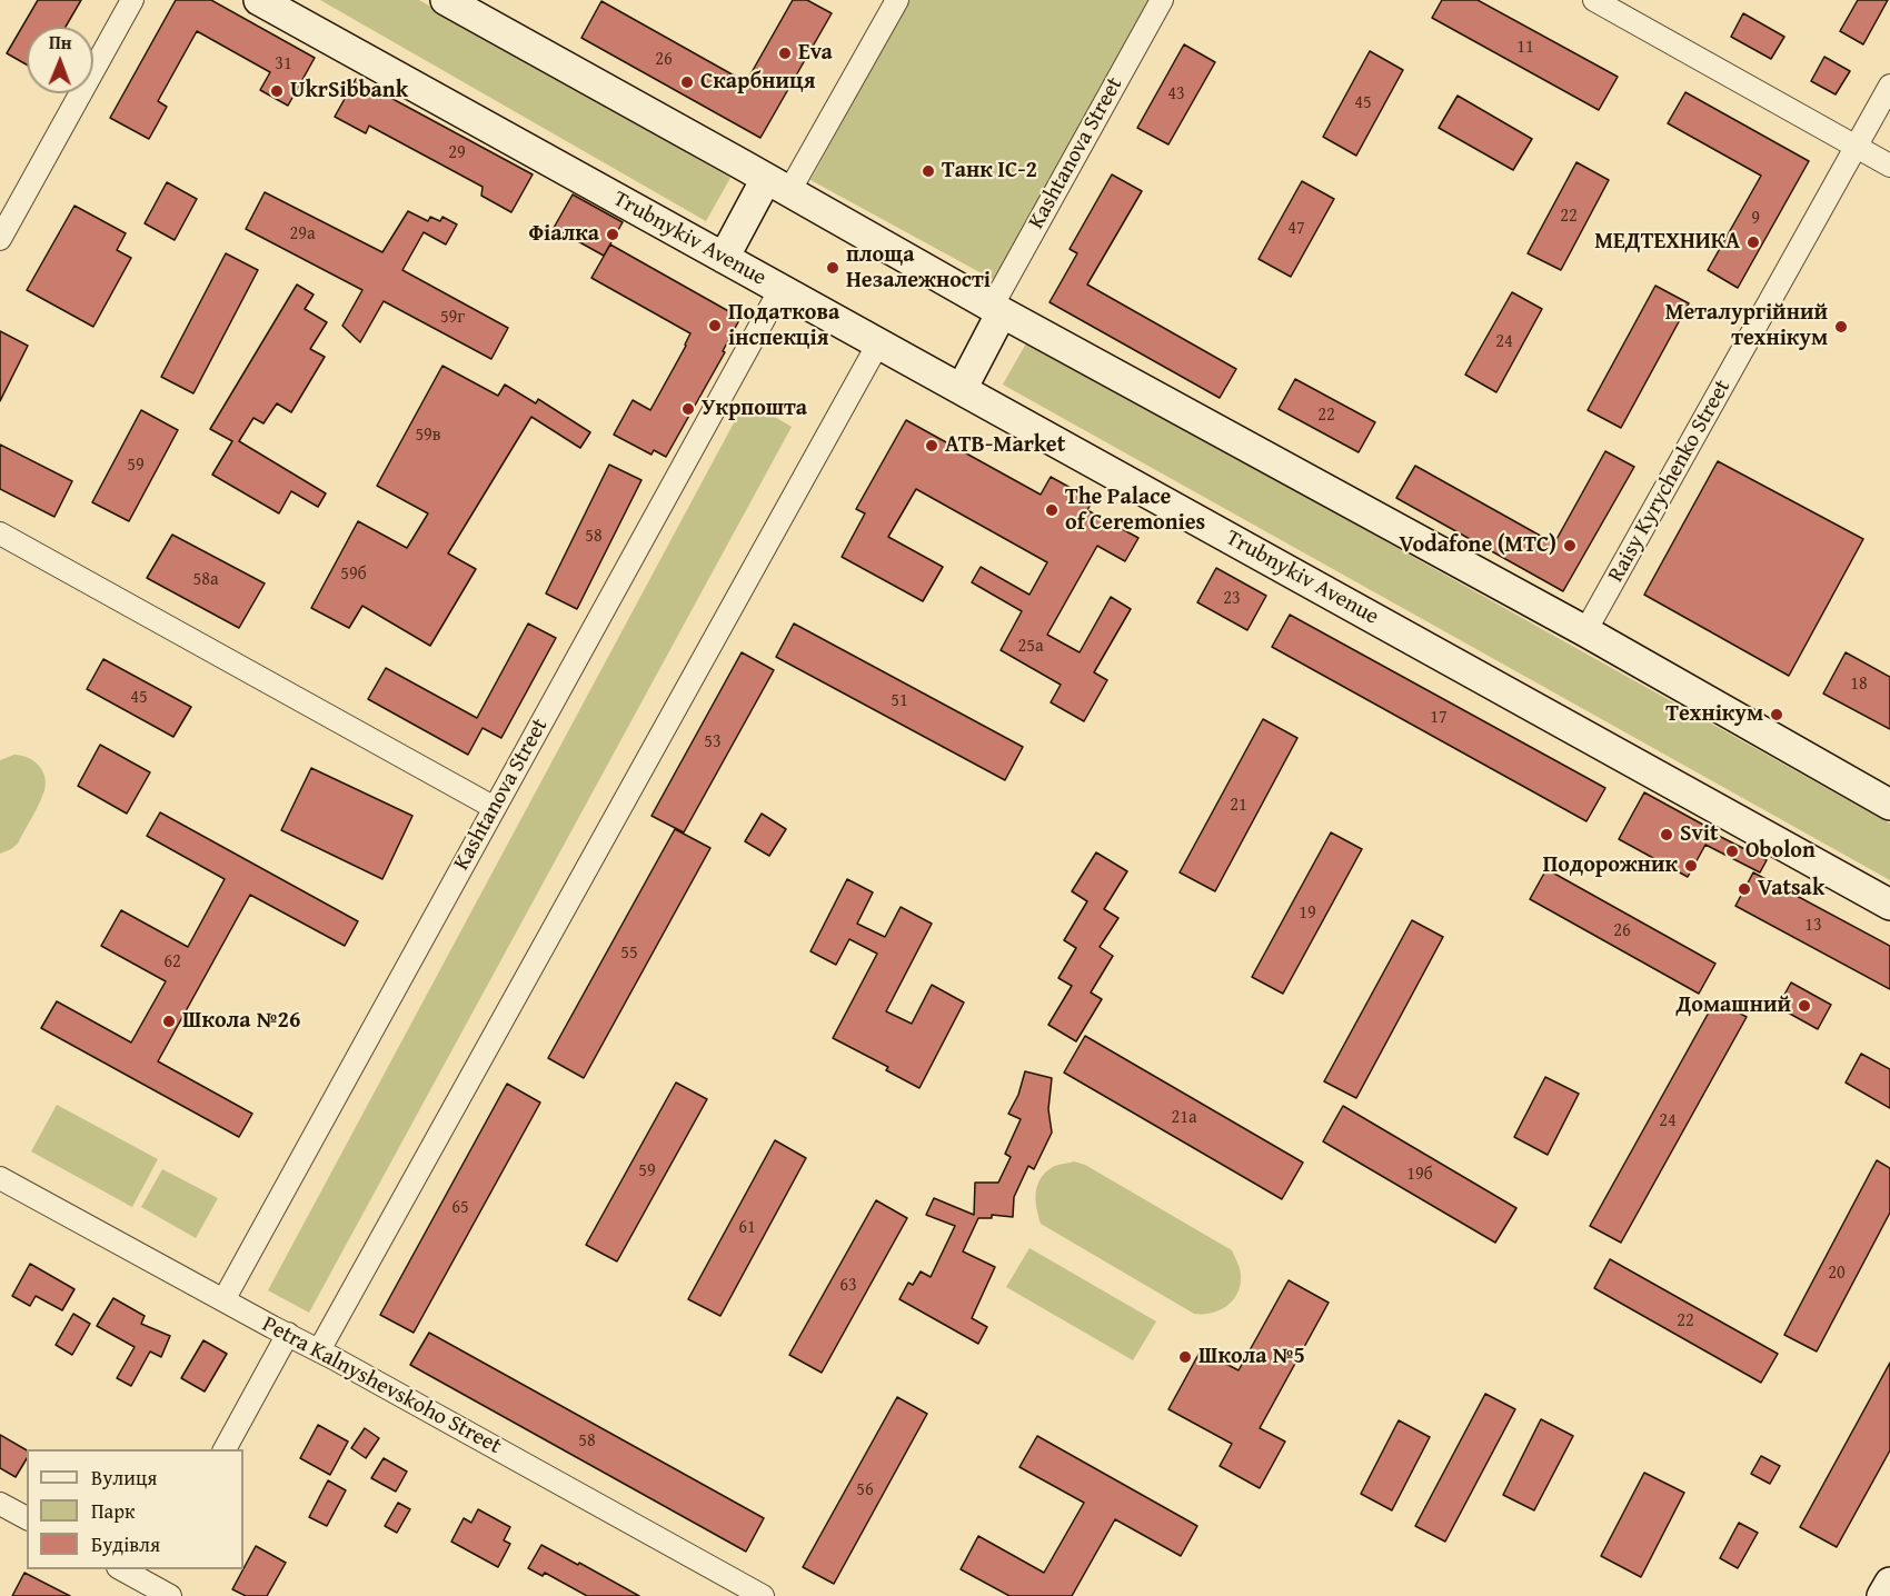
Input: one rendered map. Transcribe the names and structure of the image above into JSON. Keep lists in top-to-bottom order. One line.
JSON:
{"streets":{"main road":["Trubnykiv Avenue"],"street":["Kashtanova Street","Raisy Kyrychenko Street","Petra Kalnyshevskoho Street"]},"crossings":[["Kashtanova Street","Trubnykiv Avenue"],["Kashtanova Street","Petra Kalnyshevskoho Street"]],"places":["Eva","Скарбниця","UkrSibbank","Танк ІС-2","Фіалка","МЕДТЕХНИКА","площа Незалежності","Податкова інспекція","Металургійний технікум","Укрпошта","ATB-Market","The Palace of Ceremonies","Vodafone (МТС)","Технікум","Svit","Obolon","Подорожник","Vatsak","Домашний","Школа №26","Школа №5"],"house_numbers":["11","26","31","43","45","29","22","9","47","29а","59г","24","22","59в","59","58","59б","58а","23","25а","18","45","51","17","53","21","19","13","26","55","62","21а","24","59","19б","65","61","20","63","22","58","56"],"legend":["Вулиця","Парк","Будівля"],"north":"top"}
